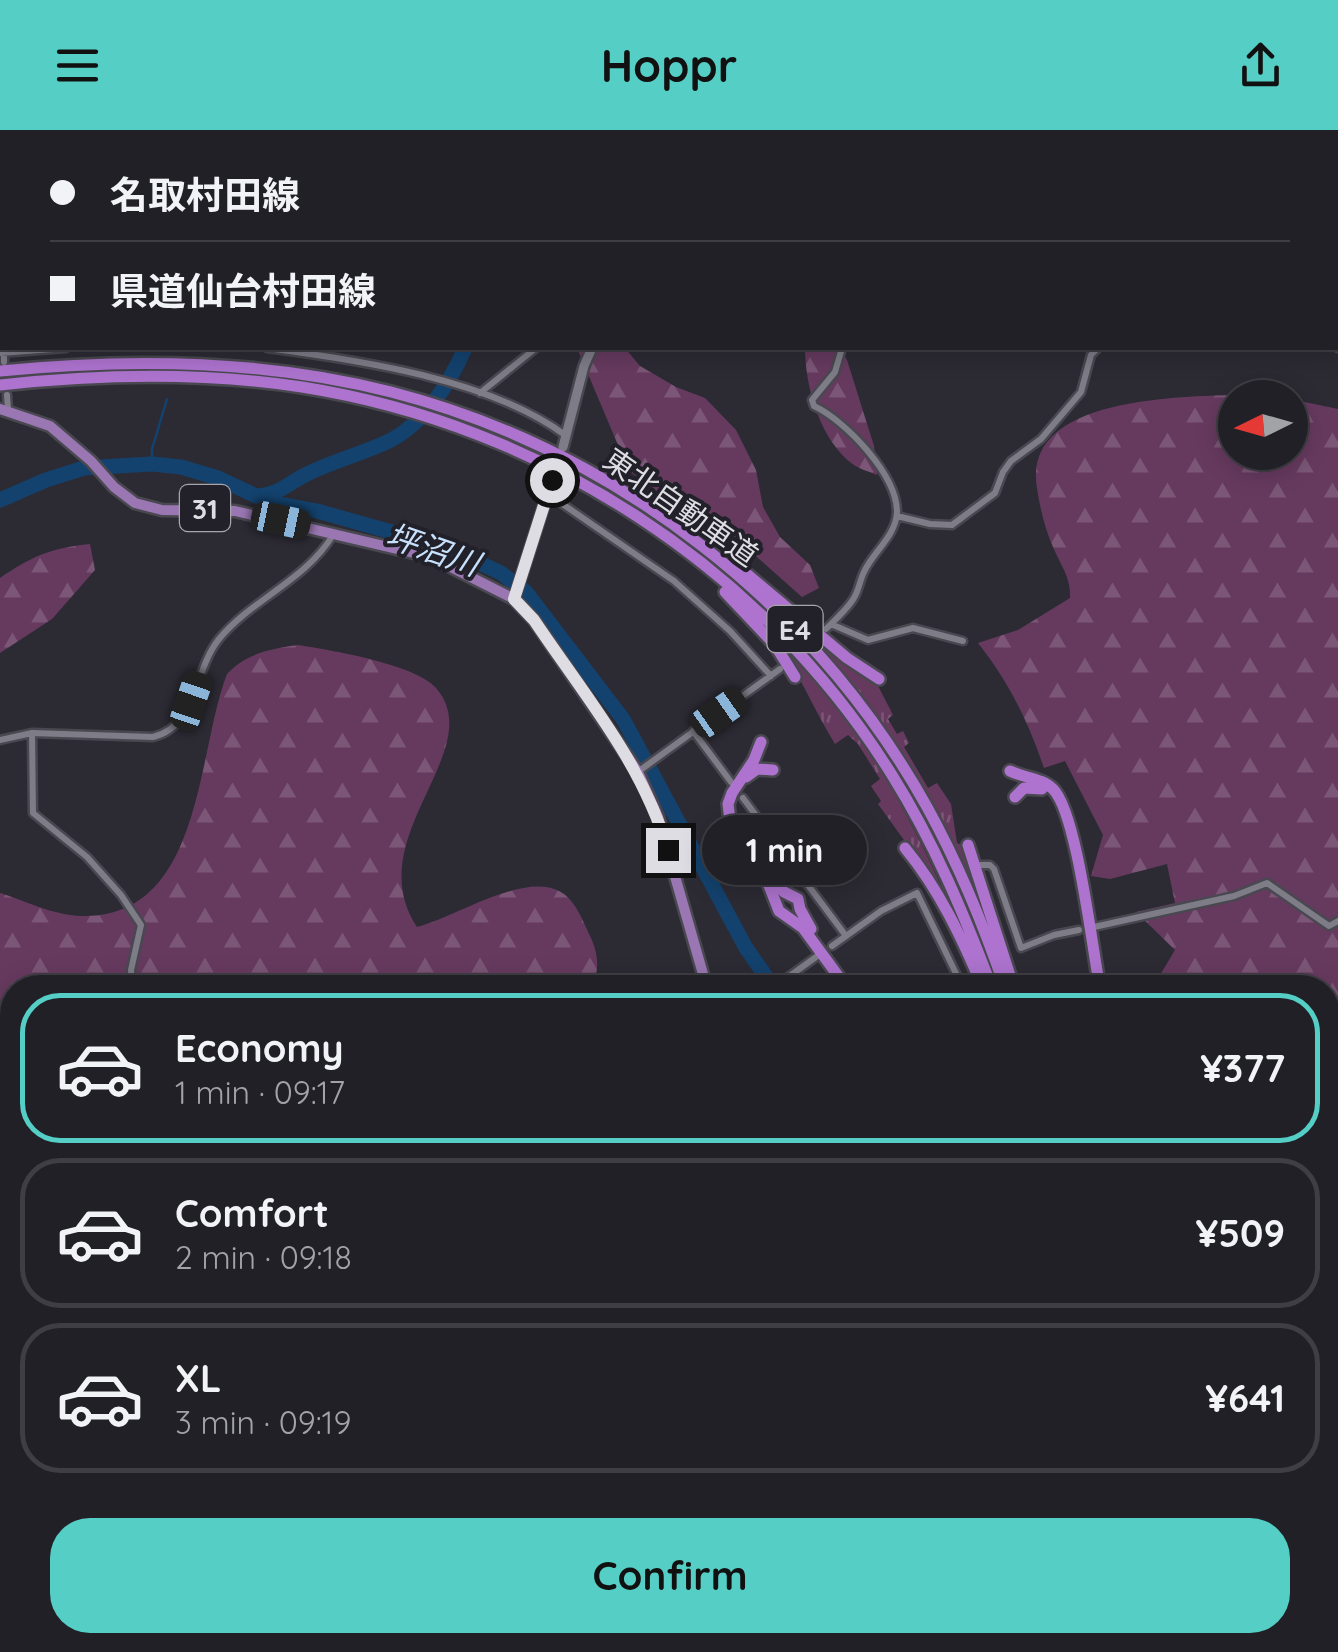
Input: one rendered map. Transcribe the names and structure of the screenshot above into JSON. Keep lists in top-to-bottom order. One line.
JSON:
{"streets":{"highway":["東北自動車道","E4"],"main road":["31"]},"water":["坪沼川"],"north":"left","page":{"header":"Hoppr","banner":["名取村田線","県道仙台村田線"],"bubble":"1 min","list":[{"name":"Economy","note":"1 min · 09:17","value":"¥377"},{"name":"Comfort","note":"2 min · 09:18","value":"¥509"},{"name":"XL","note":"3 min · 09:19","value":"¥641"}],"buttons":"Confirm"}}
